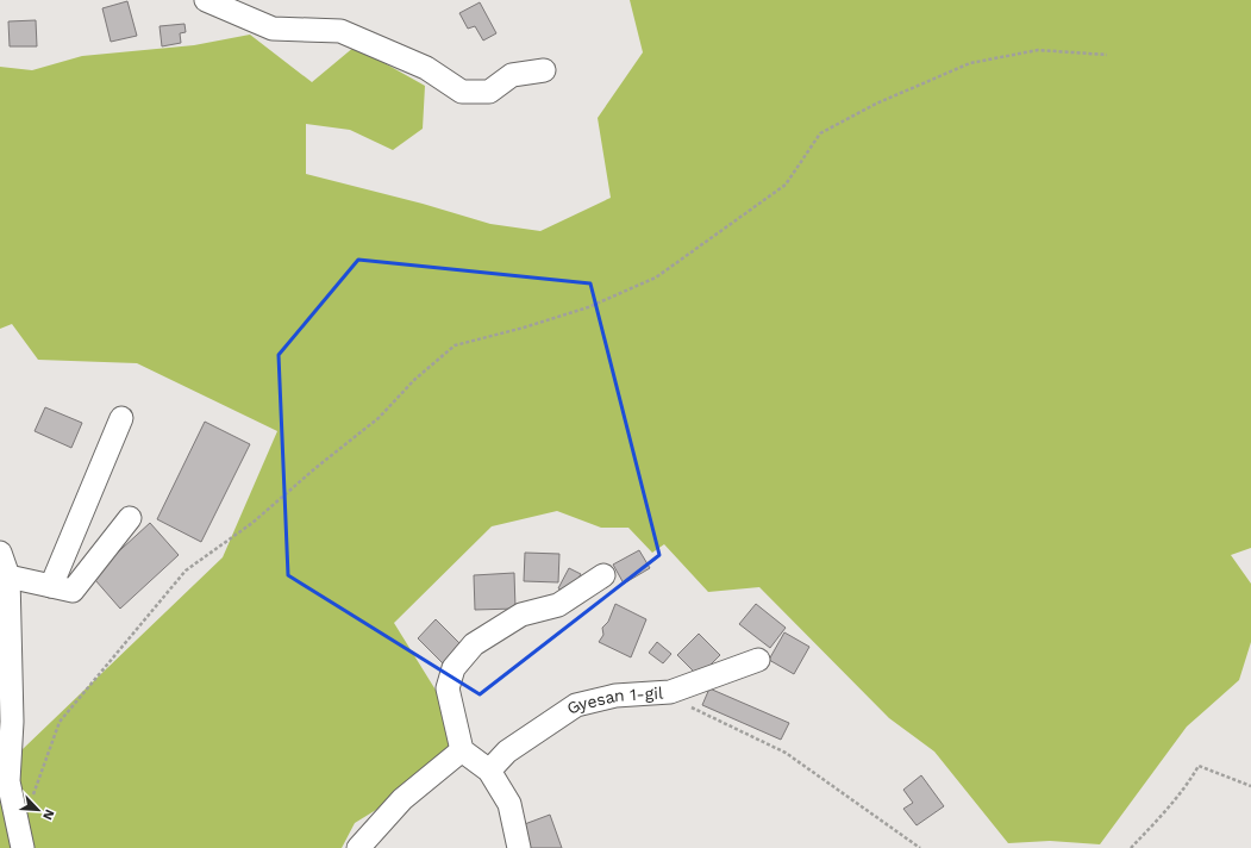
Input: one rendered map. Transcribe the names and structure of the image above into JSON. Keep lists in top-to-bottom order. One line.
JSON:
{"streets":{"street":["Gyesan 1-gil"]},"north":"bottom right"}
